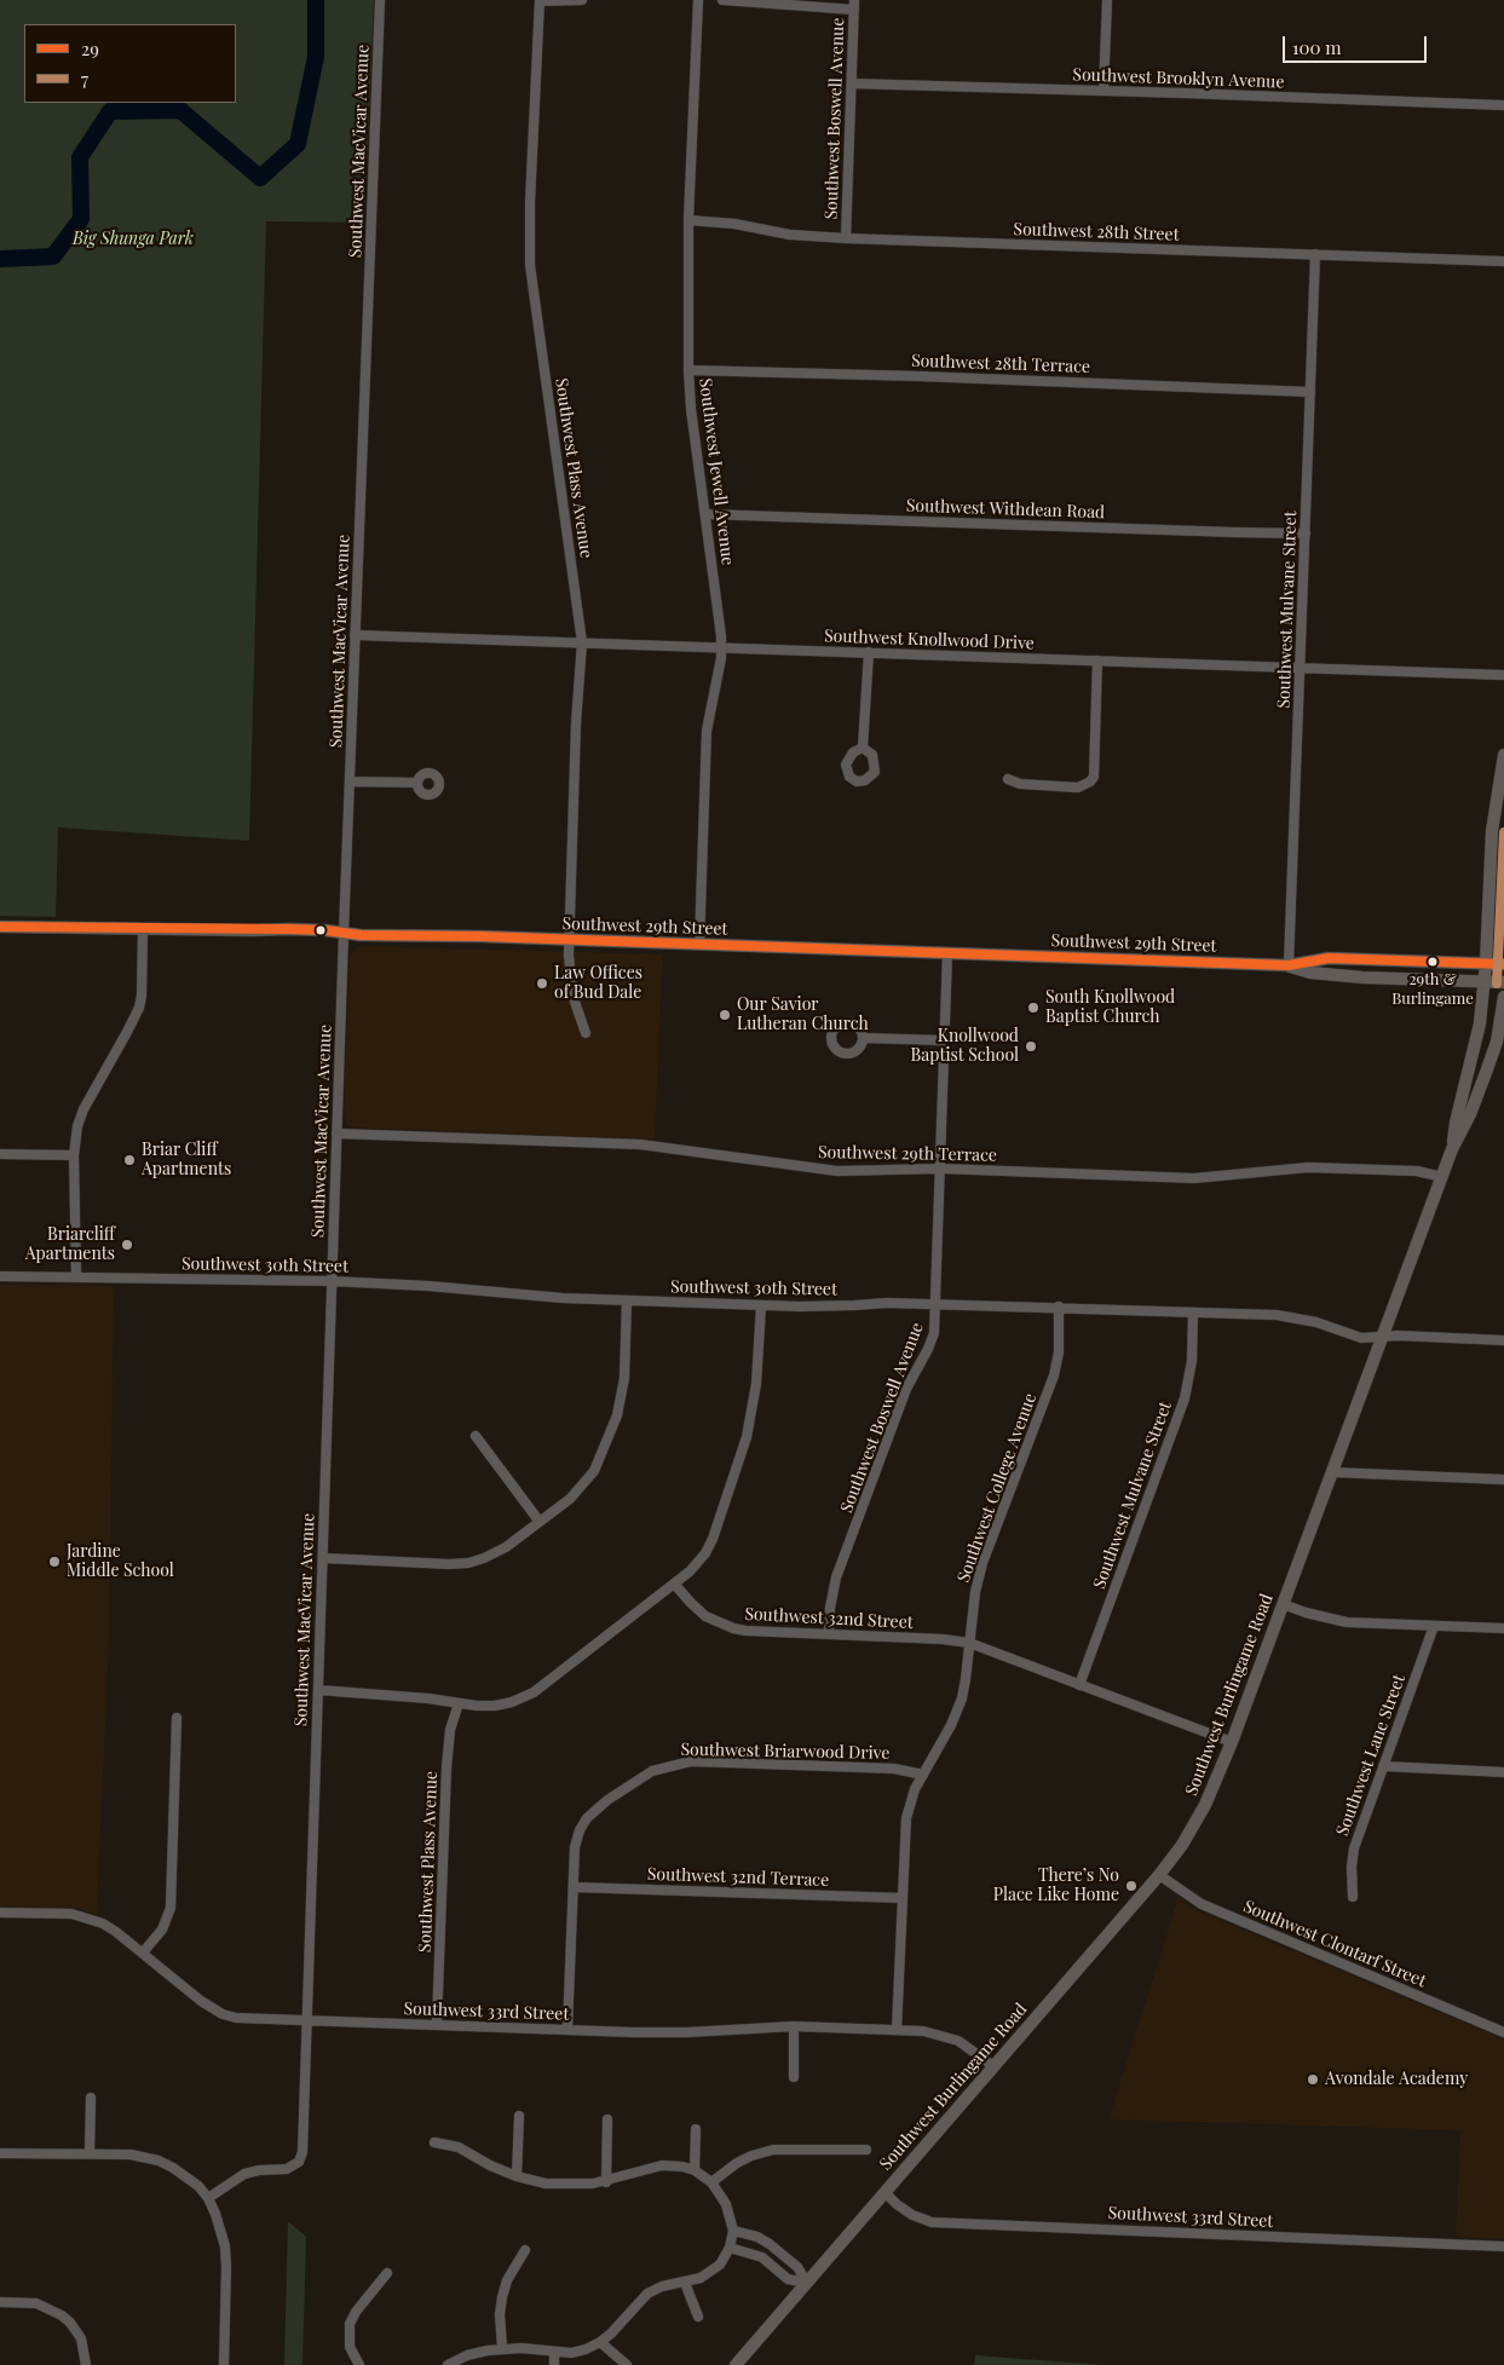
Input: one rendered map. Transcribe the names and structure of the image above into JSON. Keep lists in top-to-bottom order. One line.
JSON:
{"streets":{"main road":["Southwest 29th Street","Southwest Burlingame Road"],"street":["Southwest Brooklyn Avenue","Southwest Boswell Avenue","Southwest MacVicar Avenue","Southwest 28th Street","Southwest 28th Terrace","Southwest Plass Avenue","Southwest Jewell Avenue","Southwest Withdean Road","Southwest Mulvane Street","Southwest Knollwood Drive","Southwest 29th Terrace","Southwest 30th Street","Southwest College Avenue","Southwest 32nd Street","Southwest Briarwood Drive","Southwest Lane Street","Southwest 32nd Terrace","Southwest Clontarf Street","Southwest 33rd Street"]},"crossings":[["Southwest Brooklyn Avenue","Southwest Boswell Avenue"],["Southwest Boswell Avenue","Southwest 28th Street"],["Southwest Boswell Avenue","Southwest 29th Street"],["Southwest Boswell Avenue","Southwest 29th Terrace"],["Southwest Boswell Avenue","Southwest 30th Street"],["Southwest Boswell Avenue","Southwest 32nd Street"],["Southwest MacVicar Avenue","Southwest Knollwood Drive"],["Southwest MacVicar Avenue","Southwest 29th Street"],["Southwest MacVicar Avenue","Southwest 29th Terrace"],["Southwest MacVicar Avenue","Southwest 30th Street"],["Southwest MacVicar Avenue","Southwest 33rd Street"],["Southwest 28th Street","Southwest Jewell Avenue"],["Southwest 28th Street","Southwest Mulvane Street"],["Southwest 28th Terrace","Southwest Jewell Avenue"],["Southwest 28th Terrace","Southwest Mulvane Street"],["Southwest Plass Avenue","Southwest Knollwood Drive"],["Southwest Plass Avenue","Southwest 29th Street"],["Southwest Plass Avenue","Southwest 33rd Street"],["Southwest Jewell Avenue","Southwest Withdean Road"],["Southwest Jewell Avenue","Southwest Knollwood Drive"],["Southwest Jewell Avenue","Southwest 29th Street"],["Southwest Withdean Road","Southwest Mulvane Street"],["Southwest Mulvane Street","Southwest Knollwood Drive"],["Southwest Mulvane Street","Southwest 29th Street"],["Southwest Mulvane Street","Southwest 30th Street"],["Southwest Mulvane Street","Southwest 32nd Street"],["Southwest 29th Street","Southwest Burlingame Road"],["Southwest 29th Terrace","Southwest Burlingame Road"],["Southwest 30th Street","Southwest College Avenue"],["Southwest 30th Street","Southwest Burlingame Road"],["Southwest College Avenue","Southwest 32nd Street"],["Southwest College Avenue","Southwest Briarwood Drive"],["Southwest College Avenue","Southwest 32nd Terrace"],["Southwest College Avenue","Southwest 33rd Street"],["Southwest 32nd Street","Southwest Burlingame Road"],["Southwest Burlingame Road","Southwest Clontarf Street"],["Southwest Burlingame Road","Southwest 33rd Street"],["Southwest Briarwood Drive","Southwest 32nd Terrace"],["Southwest Briarwood Drive","Southwest 33rd Street"]],"parks":["Big Shunga Park"],"places":["29th & Burlingame","Law Offices of Bud Dale","South Knollwood Baptist Church","Our Savior Lutheran Church","Knollwood Baptist School","Briar Cliff Apartments","Briarcliff Apartments","Jardine Middle School","There’s No Place Like Home","Avondale Academy"],"lines":["transit line 7","transit line 29"],"legend":["29","7"],"scale_bar":"100 m"}
